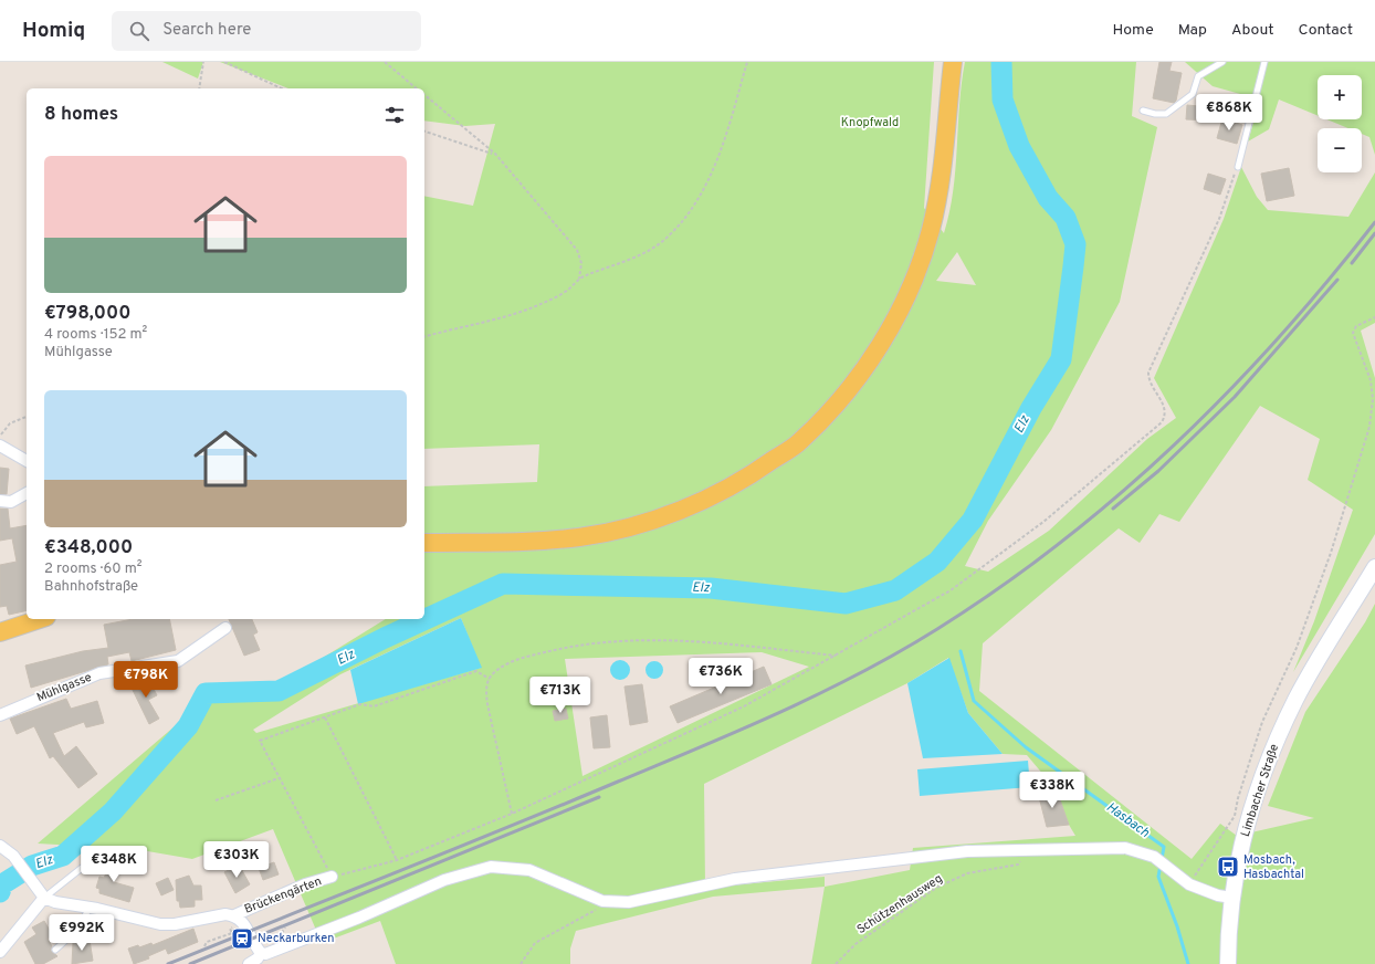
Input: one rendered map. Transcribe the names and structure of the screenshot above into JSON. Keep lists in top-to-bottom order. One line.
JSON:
{"streets":{"main road":["Limbacher Straße"],"street":["Mühlgasse","Brückengärten"],"path":["Schützenhausweg"]},"water":["Elz","Hasbach"],"parks":["Knopfwald"],"places":{"bus stop":["Mosbach, Hasbachtal"],"station":["Neckarburken"]},"page":{"header":"Homiq","search":"Search here","nav":["Home","Map","About","Contact"],"map_buttons":["+","−"],"heading":"8 homes","price":["€868K","€736K","€798K","€713K","€338K","€303K","€348K","€992K"],"list":[{"name":"€798,000","note":"4 rooms · 152 m² · Mühlgasse"},{"name":"€348,000","note":"2 rooms · 60 m² · Bahnhofstraße"}]}}
